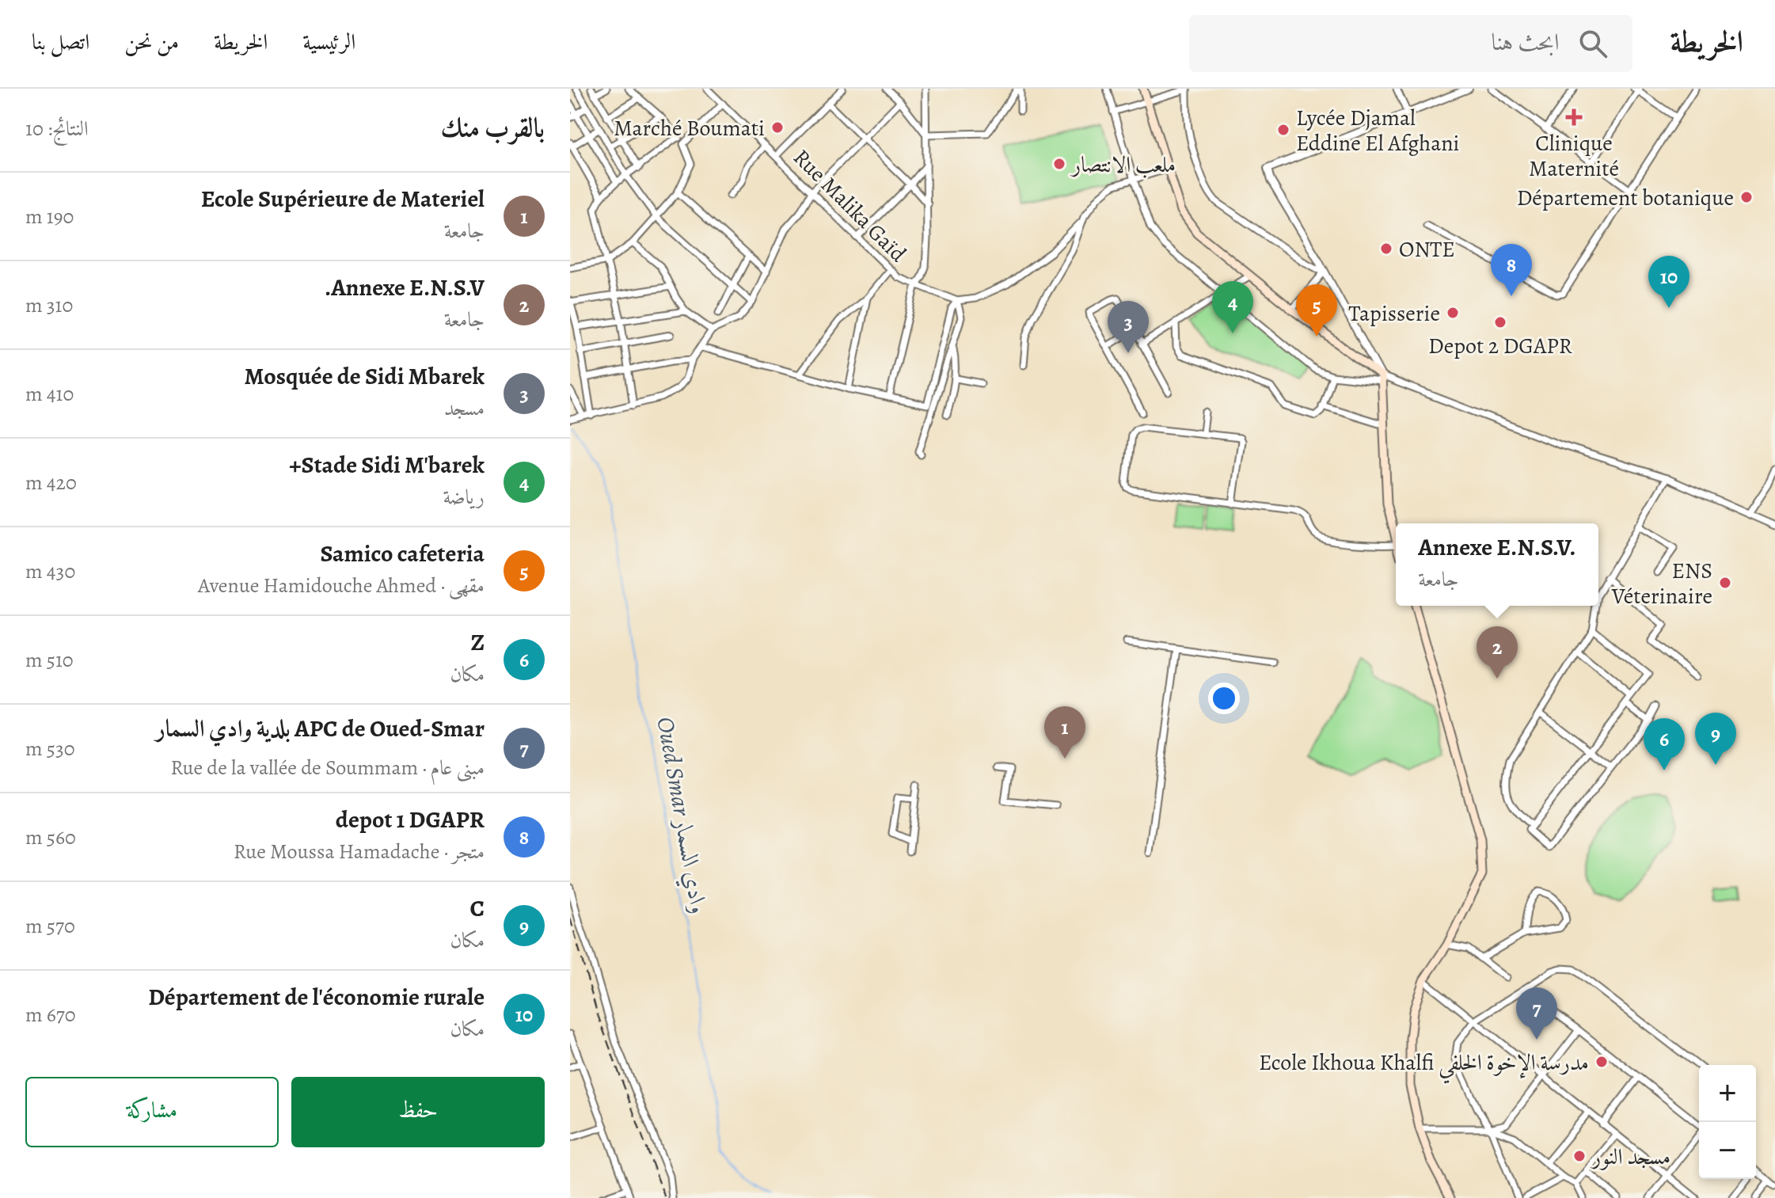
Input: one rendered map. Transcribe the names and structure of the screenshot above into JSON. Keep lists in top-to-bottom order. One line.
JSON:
{"streets":{"street":["Rue Malika Gaïd"]},"water":["Oued Smar وادي السمار"],"places":{"health":["Clinique Maternité"],"other":["Marché Boumati","Lycée Djamal Eddine El Afghani","ملعب الانتصار","Département botanique","ONTE","Tapisserie","Depot 2 DGAPR","ENS Véterinaire","Ecole Ikhoua Khalfi مدرسة الإخوة الخلفي","مسجد النور"]},"page":{"header":"الخريطة","search":"ابحث هنا","nav":["الرئيسية","الخريطة","من نحن","اتصل بنا"],"heading":["بالقرب منك","النتائج: 10"],"list":[{"mark":"1","name":"Ecole Supérieure de Materiel","note":"جامعة","value":"190 m"},{"mark":"2","name":"Annexe E.N.S.V.","note":"جامعة","value":"310 m"},{"mark":"3","name":"Mosquée de Sidi Mbarek","note":"مسجد","value":"410 m"},{"mark":"4","name":"Stade Sidi M'barek+","note":"رياضة","value":"420 m"},{"mark":"5","name":"Samico cafeteria","note":"مقهى · Avenue Hamidouche Ahmed","value":"430 m"},{"mark":"6","name":"Z","note":"مكان","value":"510 m"},{"mark":"7","name":"APC de Oued-Smar بلدية وادي السمار","note":"مبنى عام · Rue de la vallée de Soummam","value":"530 m"},{"mark":"8","name":"depot 1 DGAPR","note":"متجر · Rue Moussa Hamadache","value":"560 m"},{"mark":"9","name":"C","note":"مكان","value":"570 m"},{"mark":"10","name":"Département de l'économie rurale","note":"مكان","value":"670 m"}],"pins":["8","10","4","5","3","2","1","9","6","7"],"popup":["Annexe E.N.S.V.","جامعة"],"buttons":["حفظ","مشاركة"],"map_buttons":["+","−"]}}
